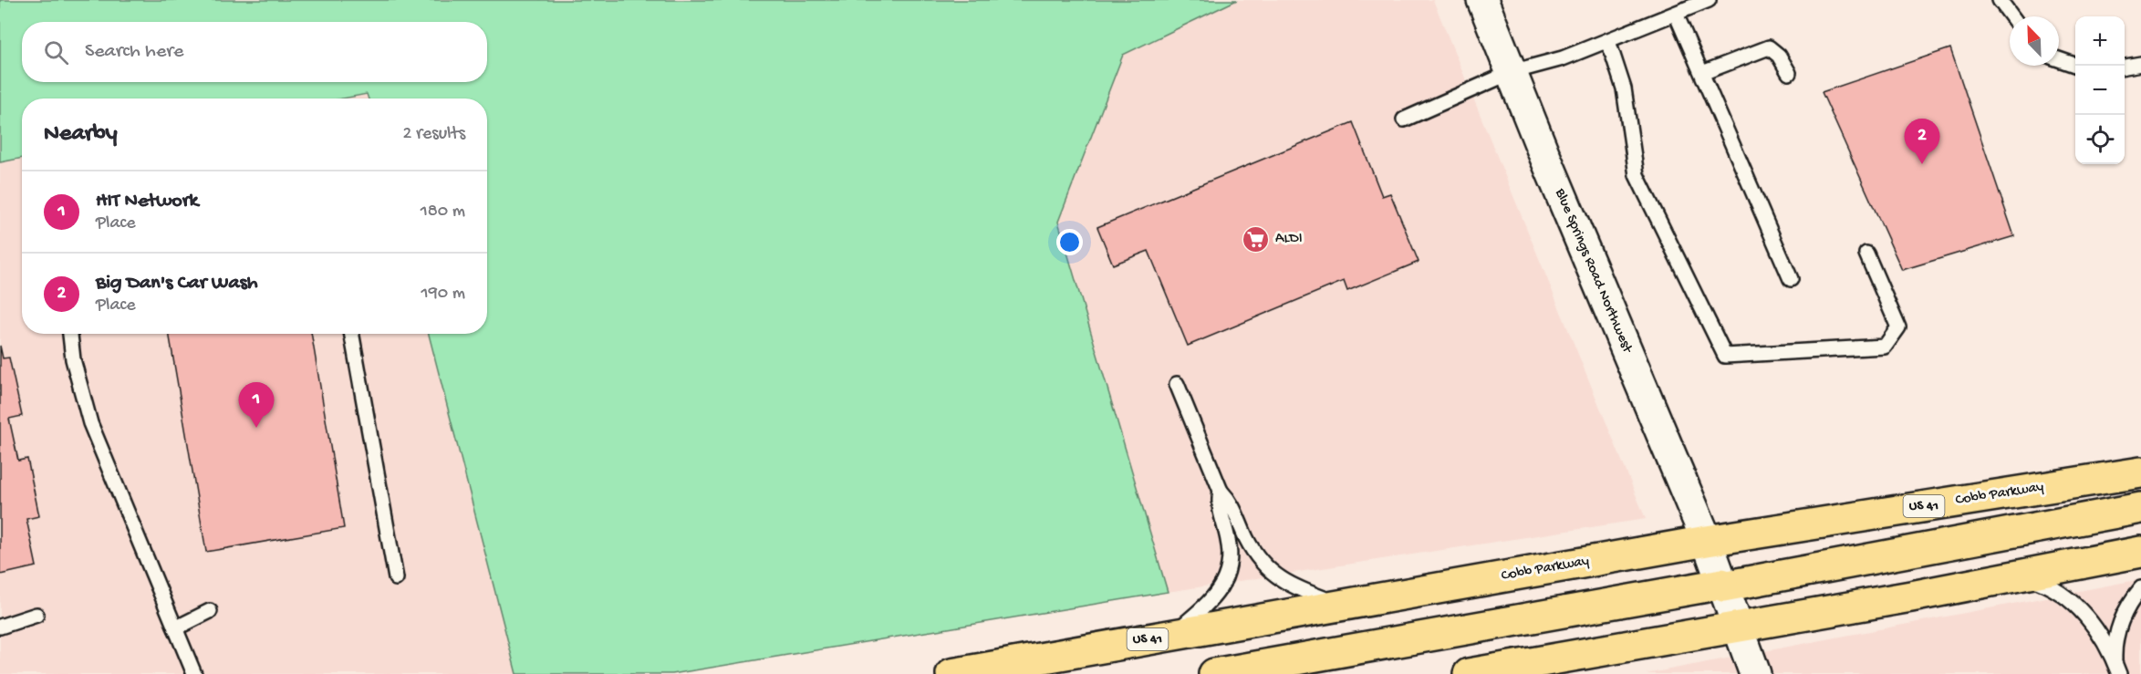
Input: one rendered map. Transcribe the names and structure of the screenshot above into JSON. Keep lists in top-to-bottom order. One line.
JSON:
{"streets":{"main road":["Cobb Parkway","US 41"],"street":["Blue Springs Road Northwest"]},"crossings":[["Blue Springs Road Northwest","Cobb Parkway"]],"places":{"supermarket":["ALDI"]},"north":"top left","page":{"map_buttons":["+","−"],"search":"Search here","heading":["Nearby","2 results"],"pins":["2","1"],"list":[{"mark":"1","name":"HIT Network","note":"Place","value":"180 m"},{"mark":"2","name":"Big Dan's Car Wash","note":"Place","value":"190 m"}]}}
